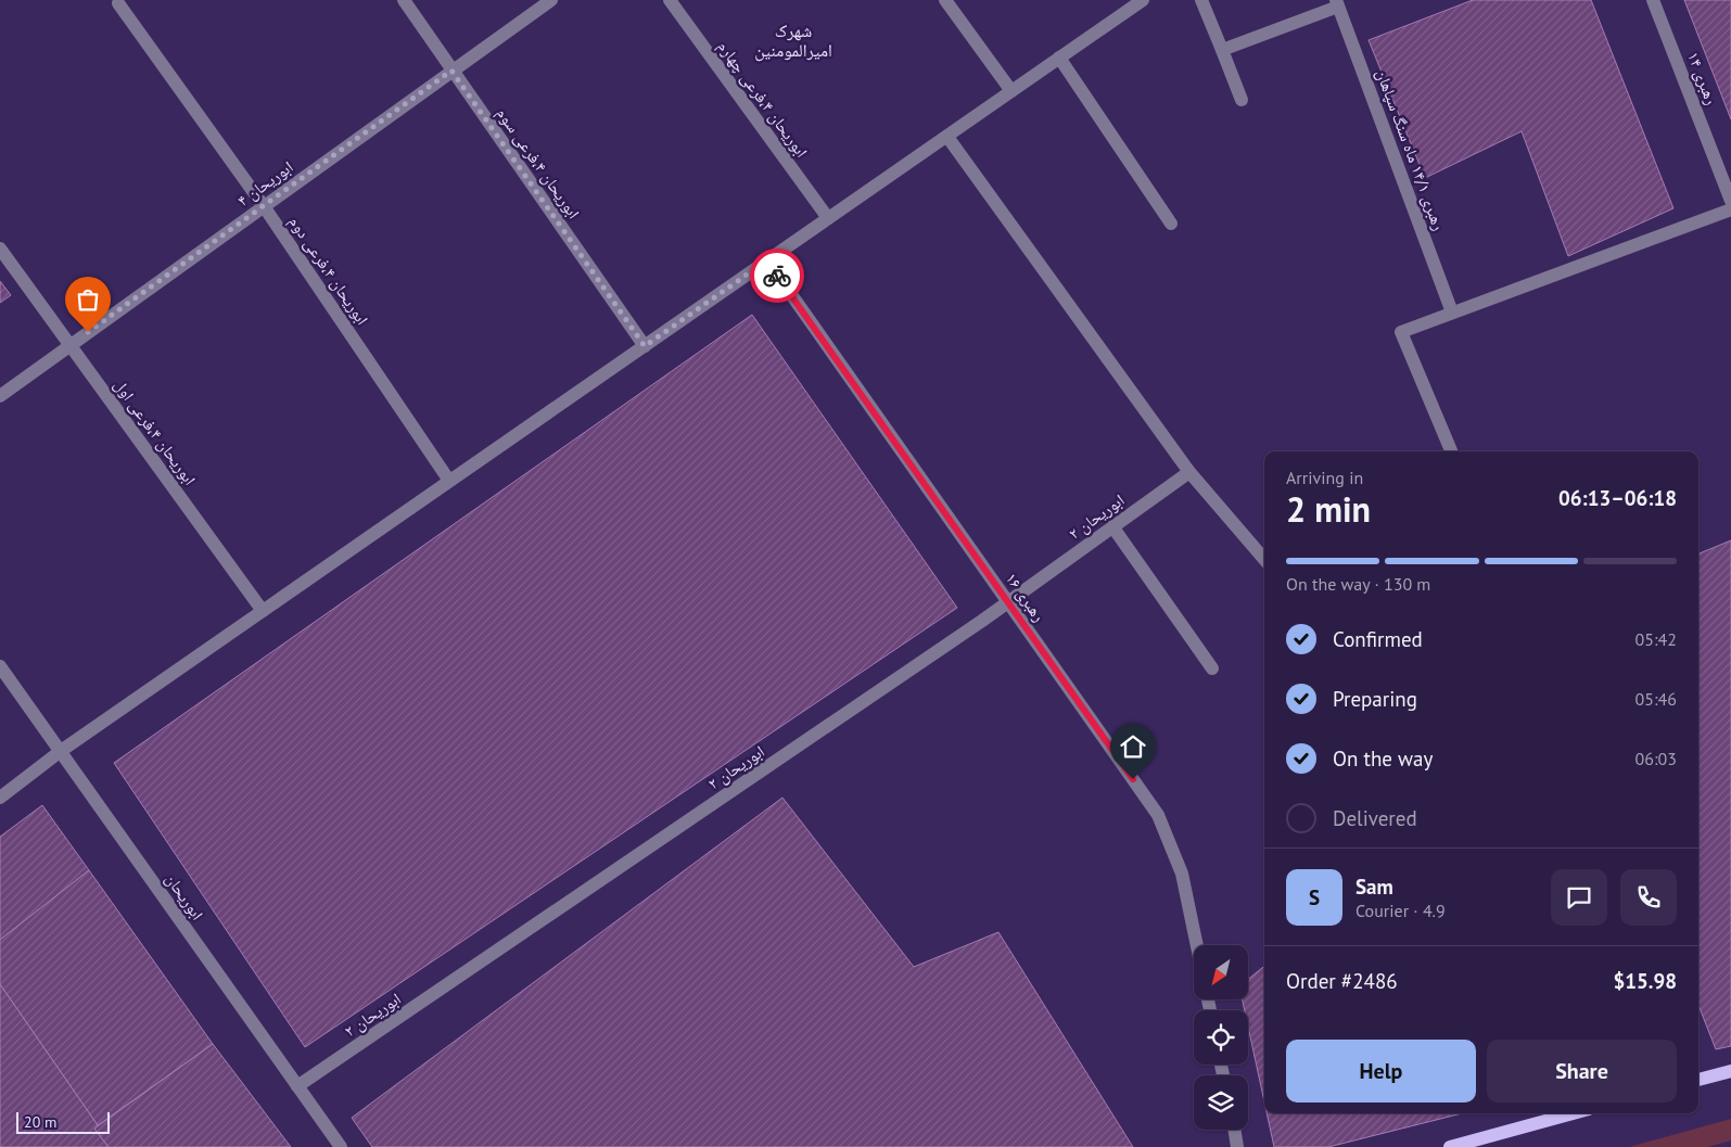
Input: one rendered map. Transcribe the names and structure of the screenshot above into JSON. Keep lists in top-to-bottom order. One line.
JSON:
{"streets":{"street":["رهبری ۱۴","ابوریحان ۴،فرعی چهارم","رهبری ۱۴/۱ ماه سنگ سپاهان","ابوریحان ۴،فرعی سوم","ابوریحان ۴","ابوریحان ۴،فرعی دوم","ابوریحان ۴،فرعی اول","ابوریحان ۲","رهبری ۱۶","ابوریحان"]},"crossings":[["ابوریحان ۴،فرعی سوم","ابوریحان ۴"],["ابوریحان ۴","ابوریحان ۴،فرعی دوم"],["ابوریحان ۴","ابوریحان ۴،فرعی اول"],["ابوریحان ۲","رهبری ۱۶"],["ابوریحان ۲","ابوریحان"]],"districts":["شهرک امیرالمومنین"],"scale_bar":"20 m","north":"bottom left","page":{"heading":["2 min","Arriving in","06:13–06:18"],"panel":["Sam","Courier · 4.9","Order #2486","$15.98"],"bar":"On the way · 130 m","list":[["Confirmed","05:42"],["Preparing","05:46"],["On the way","06:03"],"Delivered"],"round":"S","buttons":["Help","Share"],"scale":"20 m"}}
